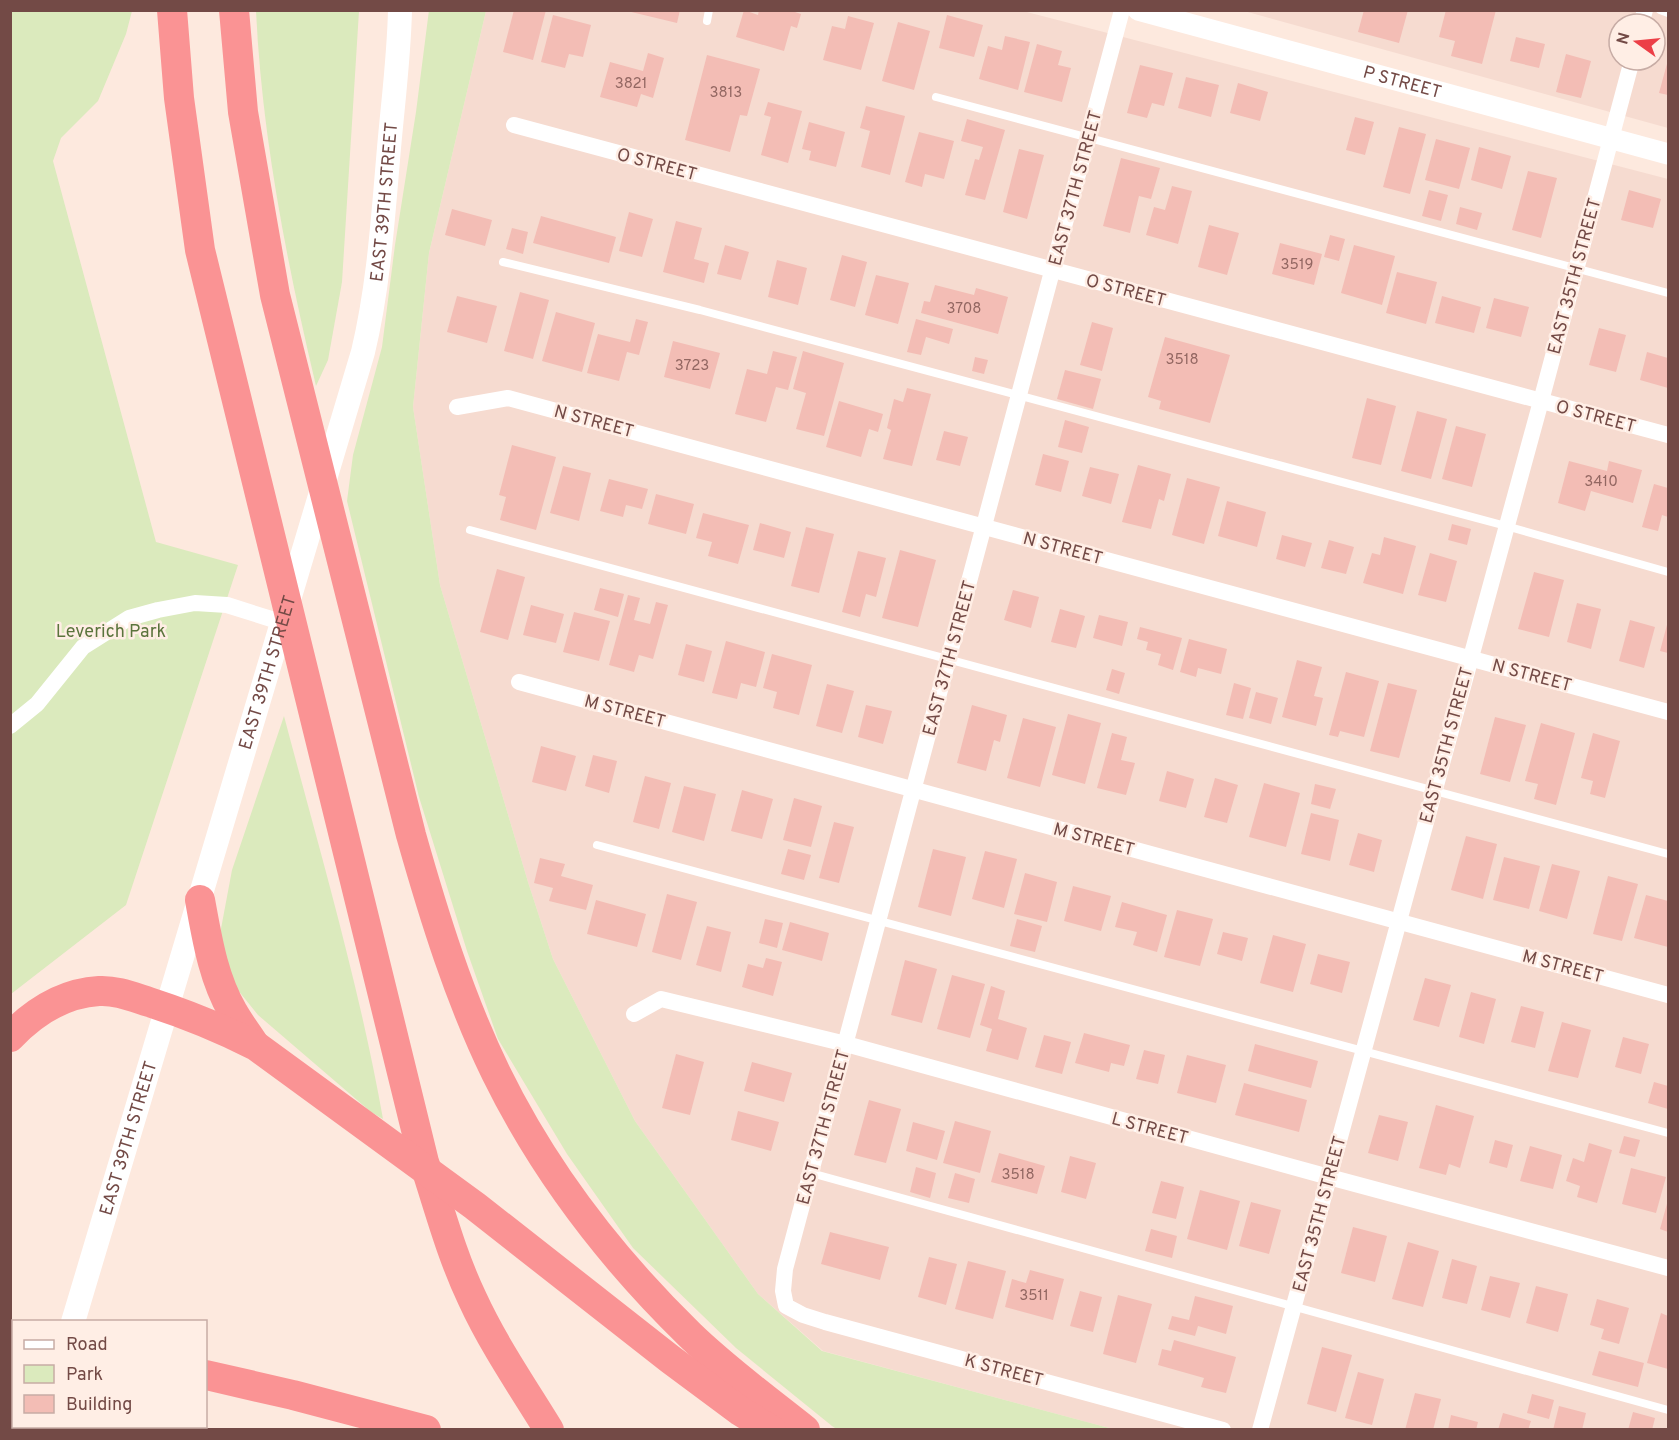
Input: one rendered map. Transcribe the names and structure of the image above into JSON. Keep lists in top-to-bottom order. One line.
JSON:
{"streets":{"main road":["EAST 39TH STREET"],"street":["P STREET","O STREET","EAST 37TH STREET","EAST 35TH STREET","N STREET","M STREET","L STREET","K STREET"]},"crossings":[["P STREET","EAST 35TH STREET"],["O STREET","EAST 37TH STREET"],["O STREET","EAST 35TH STREET"],["EAST 37TH STREET","N STREET"],["EAST 37TH STREET","M STREET"],["EAST 37TH STREET","L STREET"],["EAST 37TH STREET","K STREET"],["EAST 35TH STREET","N STREET"],["EAST 35TH STREET","M STREET"],["EAST 35TH STREET","L STREET"]],"parks":["Leverich Park"],"house_numbers":["3821","3813","3519","3708","3518","3723","3410","3518","3511"],"legend":["Road","Park","Building"],"north":"left"}
